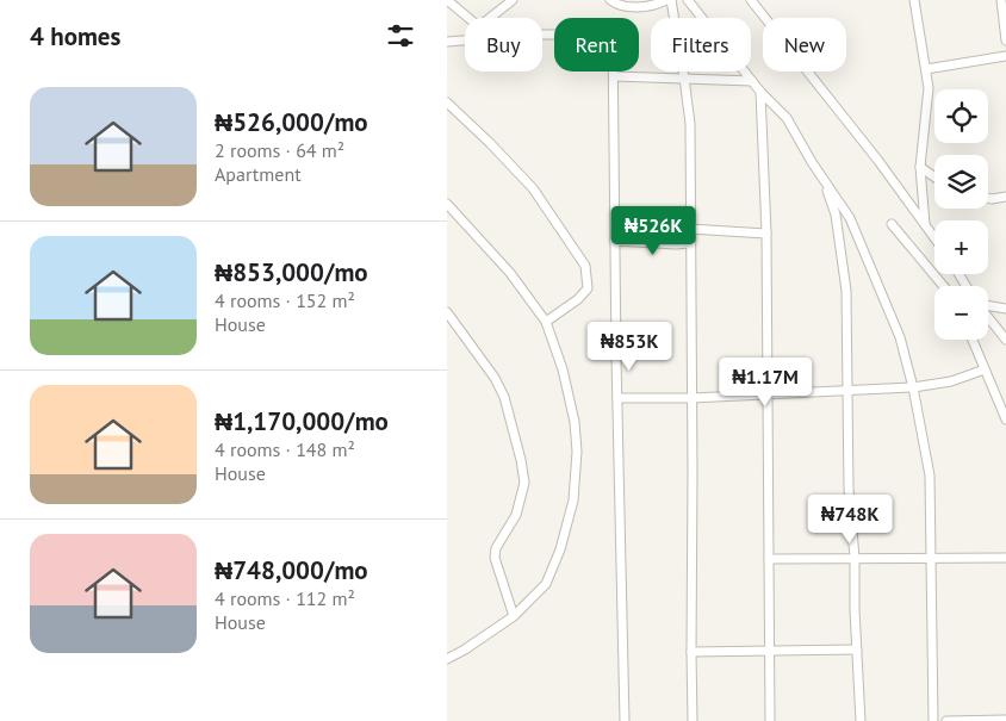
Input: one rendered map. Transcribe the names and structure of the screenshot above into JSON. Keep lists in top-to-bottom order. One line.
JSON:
{"page":{"heading":"4 homes","chip":["Buy","Rent","Filters","New"],"list":[{"name":"₦526,000/mo","note":"2 rooms · 64 m² · Apartment"},{"name":"₦853,000/mo","note":"4 rooms · 152 m² · House"},{"name":"₦1,170,000/mo","note":"4 rooms · 148 m² · House"},{"name":"₦748,000/mo","note":"4 rooms · 112 m² · House"}],"map_buttons":["+","−"],"price":["₦526K","₦853K","₦1.17M","₦748K"]}}
